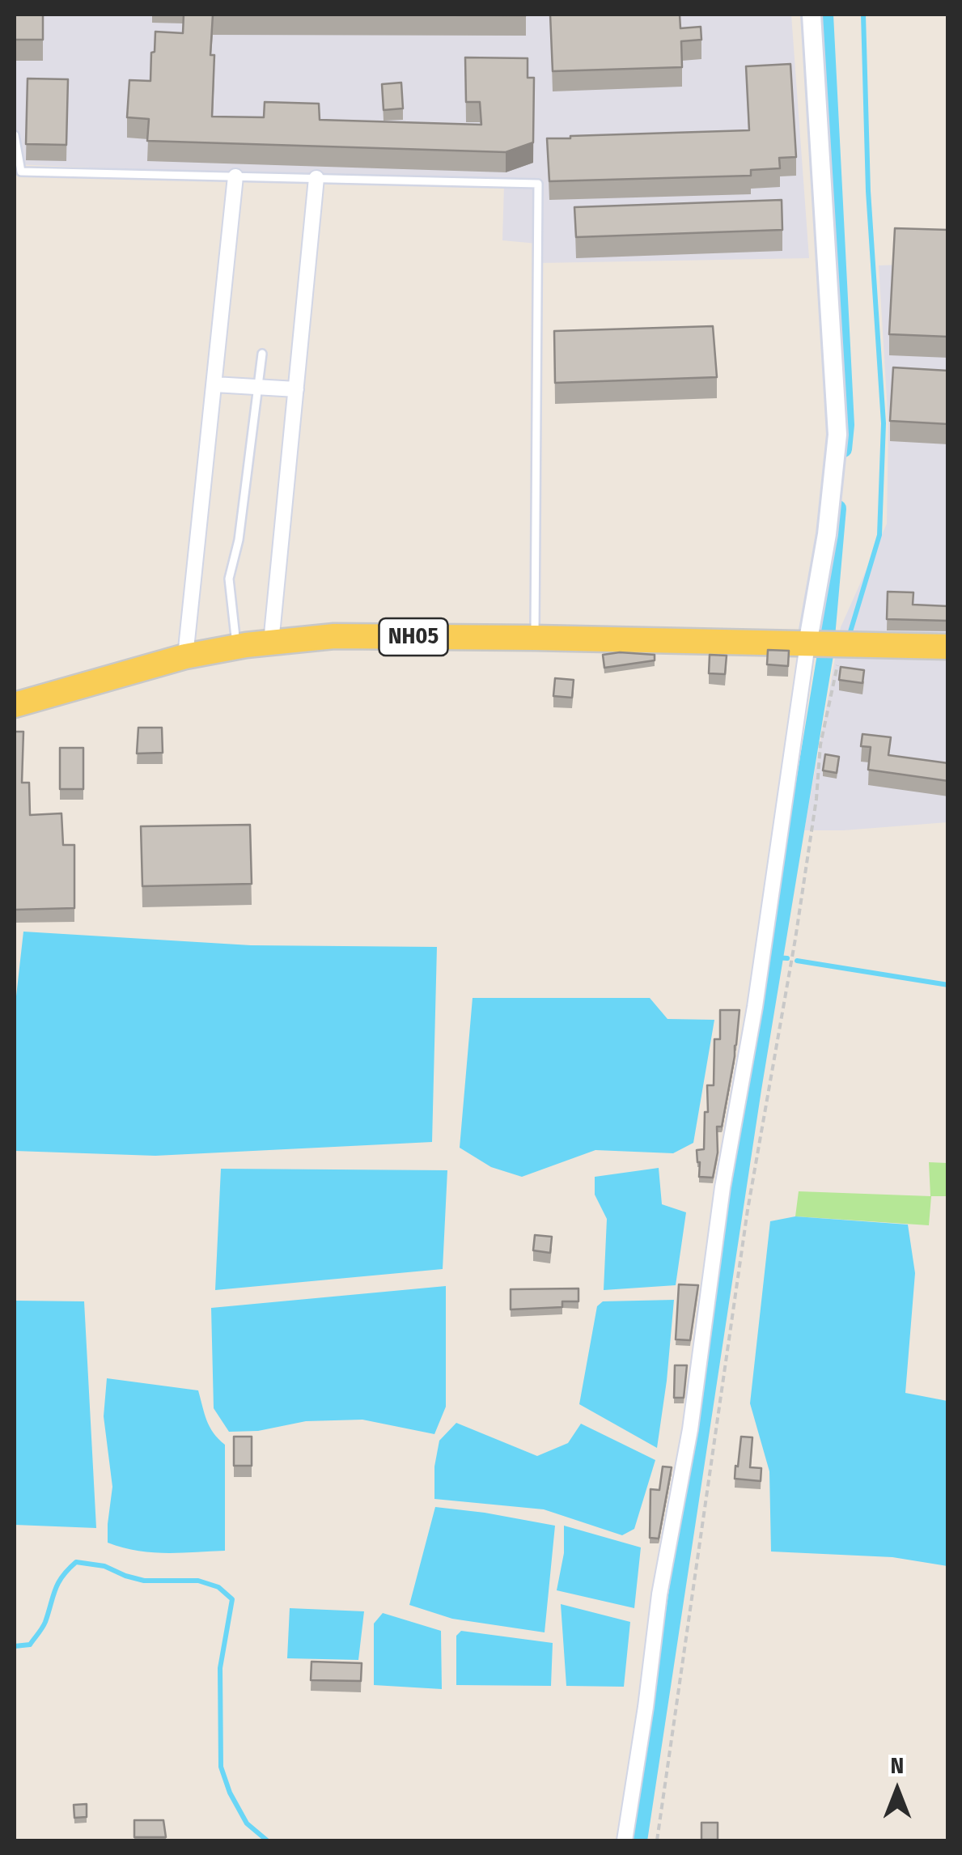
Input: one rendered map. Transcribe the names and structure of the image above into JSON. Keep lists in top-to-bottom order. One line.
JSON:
{"streets":{"main road":["NH05"]},"north":"top"}
